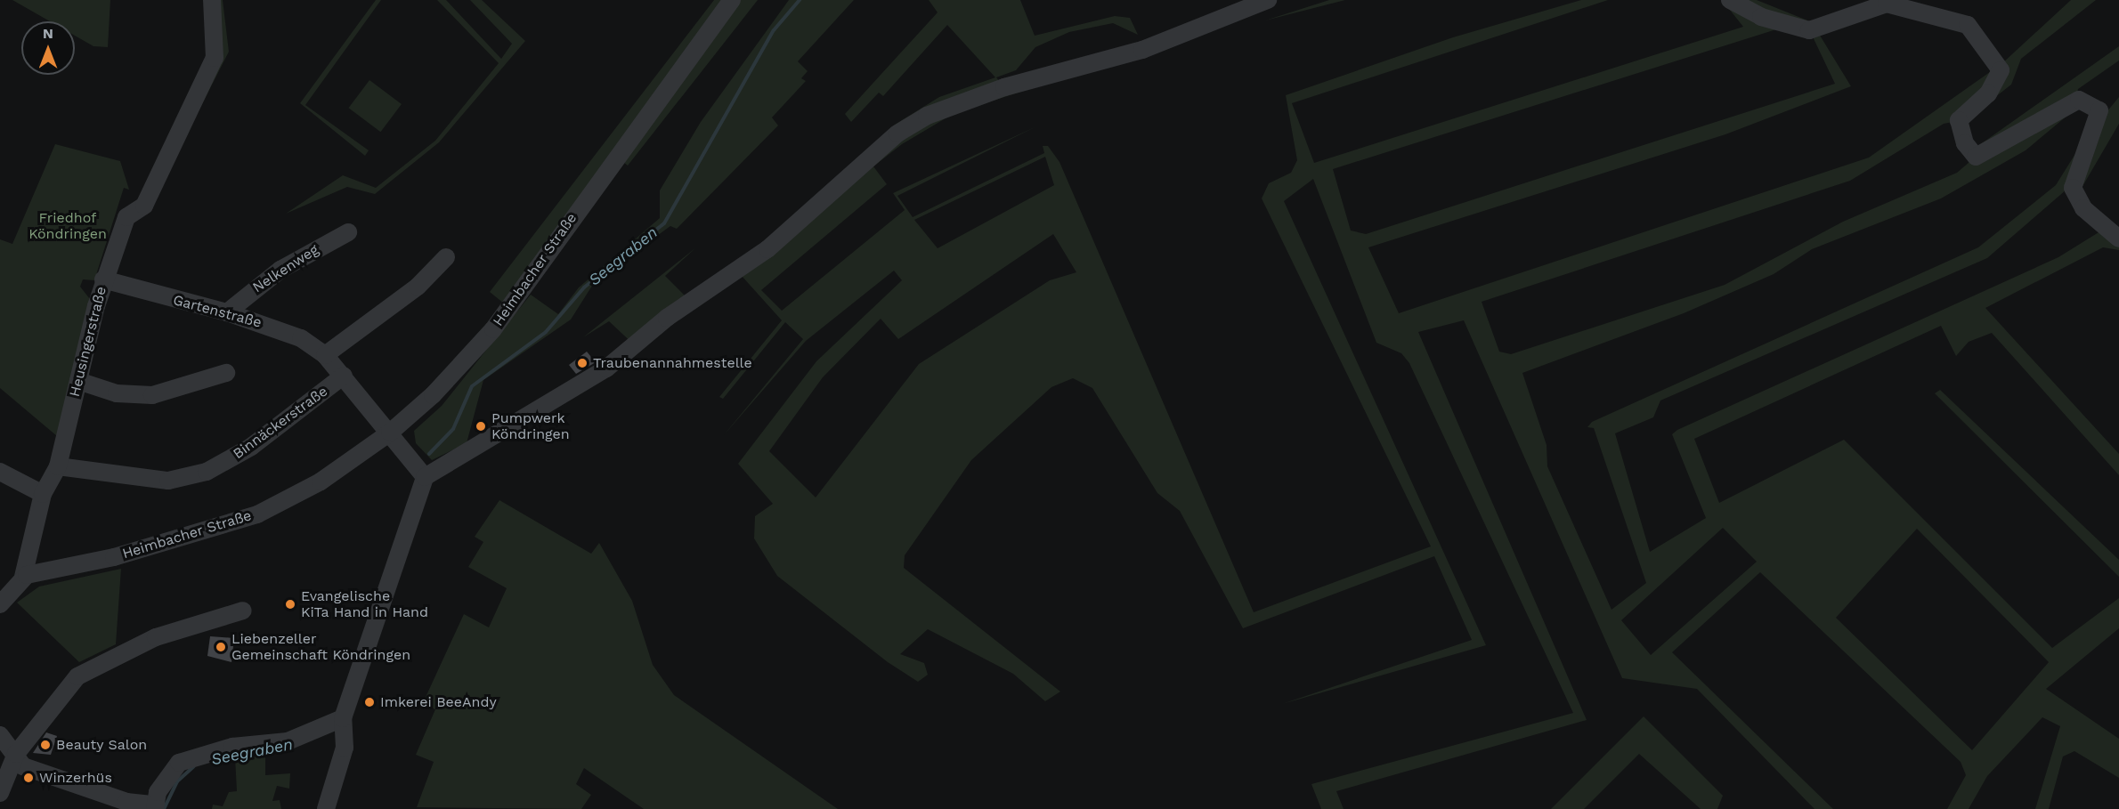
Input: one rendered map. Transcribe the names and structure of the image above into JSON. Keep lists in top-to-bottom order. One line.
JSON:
{"streets":{"street":["Nelkenweg","Heimbacher Straße","Gartenstraße","Heusingerstraße","Binnäckerstraße"]},"crossings":[["Nelkenweg","Gartenstraße"],["Heimbacher Straße","Gartenstraße"],["Heimbacher Straße","Heusingerstraße"],["Gartenstraße","Heusingerstraße"],["Gartenstraße","Binnäckerstraße"],["Heusingerstraße","Binnäckerstraße"]],"water":["Seegraben"],"parks":["Friedhof Köndringen"],"places":["Traubenannahmestelle","Pumpwerk Köndringen","Evangelische KiTa Hand in Hand","Liebenzeller Gemeinschaft Köndringen","Imkerei BeeAndy","Beauty Salon","Winzerhüs"],"north":"top"}
